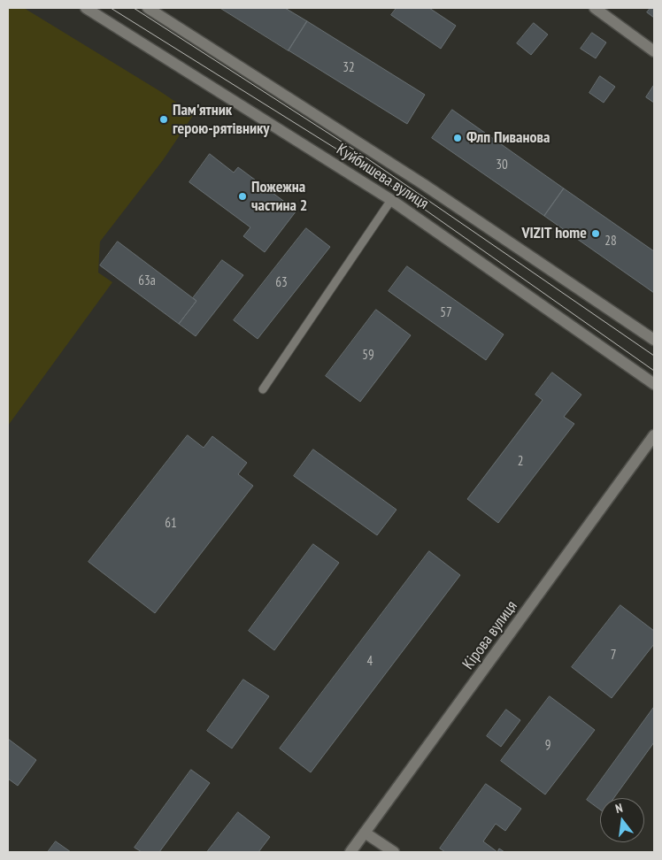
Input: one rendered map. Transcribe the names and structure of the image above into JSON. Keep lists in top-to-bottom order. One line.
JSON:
{"streets":{"main road":["Куйбишева вулиця","Кірова вулиця"]},"places":["Пам'ятник герою-рятівнику","Флп Пиванова","Пожежна частина 2","VIZIT home"],"house_numbers":["32","30","28","63а","63","57","59","2","61","7","4","9"],"north":"top"}
